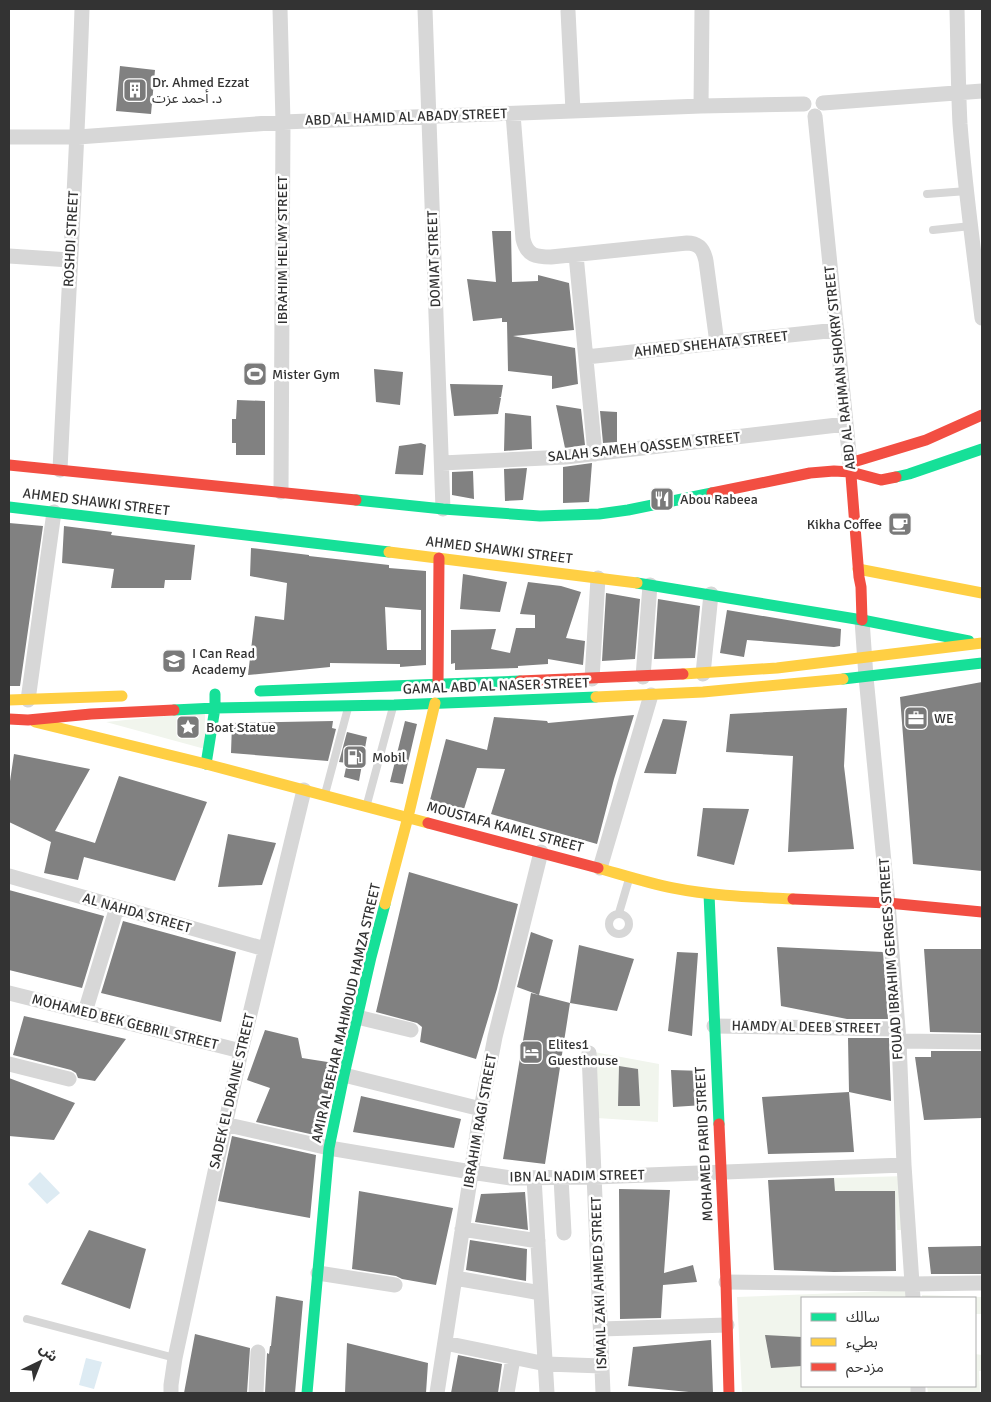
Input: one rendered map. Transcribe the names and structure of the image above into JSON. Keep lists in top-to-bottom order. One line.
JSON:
{"streets":{"street":["ABD AL HAMID AL ABADY STREET","ROSHDI STREET","IBRAHIM HELMY STREET","DOMIAT STREET","AHMED SHEHATA STREET","ABD AL RAHMAN SHOKRY STREET","SALAH SAMEH QASSEM STREET","AHMED SHAWKI STREET","GAMAL ABD AL NASER STREET","MOUSTAFA KAMEL STREET","AL NAHDA STREET","FOUAD IBRAHIM GERGES STREET","AMIR AL BEHAR MAHMOUD HAMZA STREET","MOHAMED BEK GEBRIL STREET","HAMDY AL DEEB STREET","SADEK EL DRAINE STREET","IBRAHIM RAGI STREET","MOHAMED FARID STREET","IBN AL NADIM STREET","ISMAIL ZAKI AHMED STREET"]},"crossings":[["ABD AL HAMID AL ABADY STREET","ROSHDI STREET"],["ABD AL HAMID AL ABADY STREET","IBRAHIM HELMY STREET"],["ABD AL HAMID AL ABADY STREET","DOMIAT STREET"],["ABD AL HAMID AL ABADY STREET","ABD AL RAHMAN SHOKRY STREET"],["ROSHDI STREET","AHMED SHAWKI STREET"],["IBRAHIM HELMY STREET","AHMED SHAWKI STREET"],["DOMIAT STREET","SALAH SAMEH QASSEM STREET"],["DOMIAT STREET","AHMED SHAWKI STREET"],["AHMED SHEHATA STREET","ABD AL RAHMAN SHOKRY STREET"],["ABD AL RAHMAN SHOKRY STREET","SALAH SAMEH QASSEM STREET"],["ABD AL RAHMAN SHOKRY STREET","AHMED SHAWKI STREET"],["ABD AL RAHMAN SHOKRY STREET","FOUAD IBRAHIM GERGES STREET"],["AHMED SHAWKI STREET","GAMAL ABD AL NASER STREET"],["AHMED SHAWKI STREET","FOUAD IBRAHIM GERGES STREET"],["GAMAL ABD AL NASER STREET","MOUSTAFA KAMEL STREET"],["GAMAL ABD AL NASER STREET","FOUAD IBRAHIM GERGES STREET"],["GAMAL ABD AL NASER STREET","AMIR AL BEHAR MAHMOUD HAMZA STREET"],["MOUSTAFA KAMEL STREET","FOUAD IBRAHIM GERGES STREET"],["MOUSTAFA KAMEL STREET","AMIR AL BEHAR MAHMOUD HAMZA STREET"],["MOUSTAFA KAMEL STREET","SADEK EL DRAINE STREET"],["MOUSTAFA KAMEL STREET","IBRAHIM RAGI STREET"],["MOUSTAFA KAMEL STREET","MOHAMED FARID STREET"],["AL NAHDA STREET","SADEK EL DRAINE STREET"],["FOUAD IBRAHIM GERGES STREET","HAMDY AL DEEB STREET"],["FOUAD IBRAHIM GERGES STREET","IBN AL NADIM STREET"],["AMIR AL BEHAR MAHMOUD HAMZA STREET","IBN AL NADIM STREET"],["MOHAMED BEK GEBRIL STREET","SADEK EL DRAINE STREET"],["HAMDY AL DEEB STREET","MOHAMED FARID STREET"],["SADEK EL DRAINE STREET","IBN AL NADIM STREET"],["IBRAHIM RAGI STREET","IBN AL NADIM STREET"],["MOHAMED FARID STREET","IBN AL NADIM STREET"],["IBN AL NADIM STREET","ISMAIL ZAKI AHMED STREET"]],"places":{"building":["Dr. Ahmed Ezzat د. أحمد عزت"],"sports":["Mister Gym"],"restaurant":["Abou Rabeea"],"cafe":["Kikha Coffee"],"school or university":["I Can Read Academy"],"office":["WE"],"place":["Boat Statue"],"fuel station":["Mobil"],"hotel":["Elites1 Guesthouse"]},"legend":["سالك","بطيء","مزدحم"],"north":"top right"}
